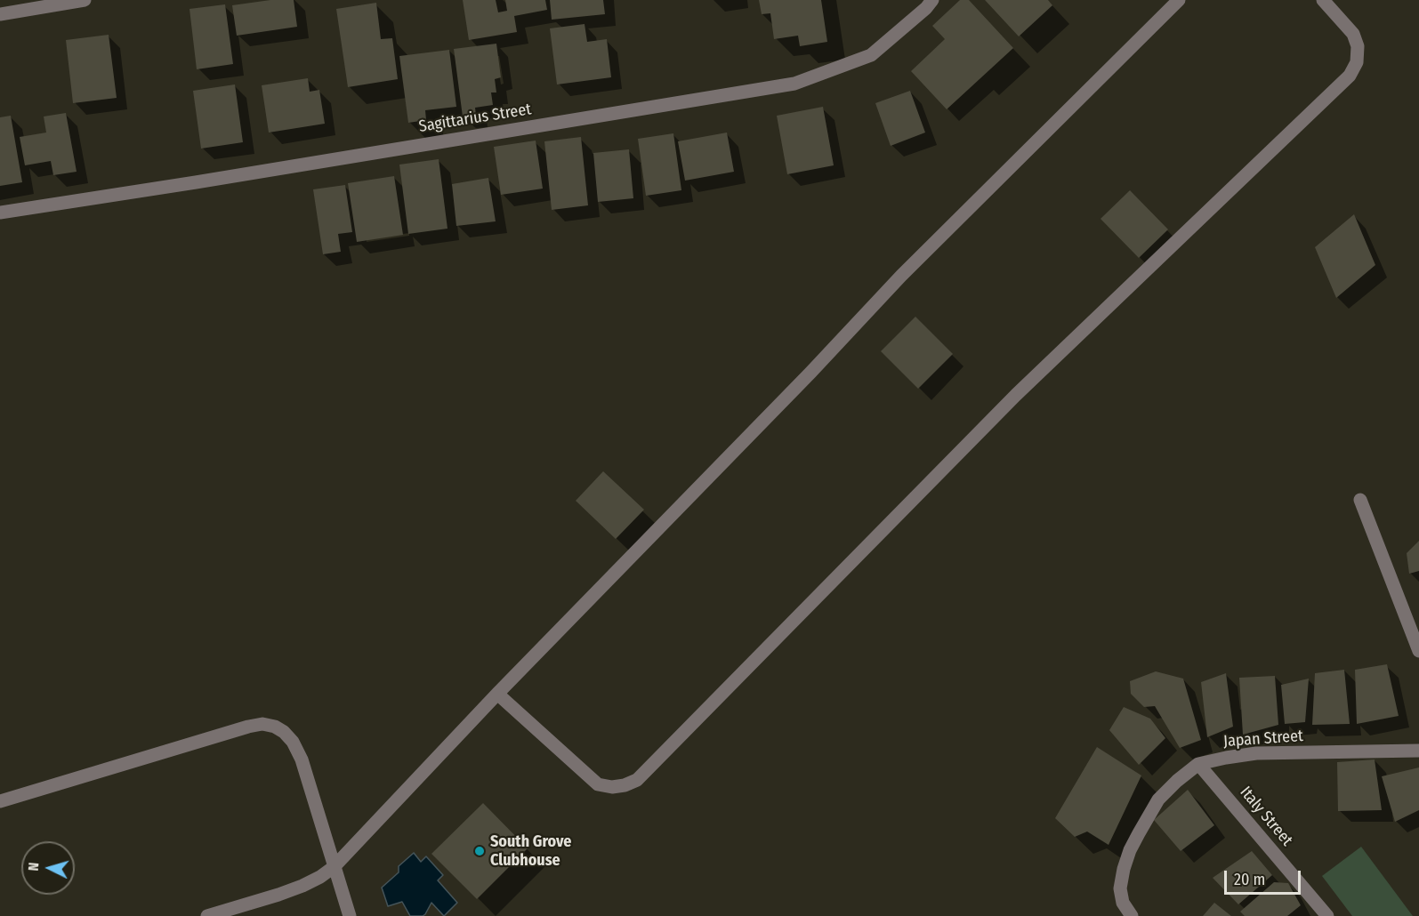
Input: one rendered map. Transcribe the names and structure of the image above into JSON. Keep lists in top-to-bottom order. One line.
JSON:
{"streets":{"street":["Sagittarius Street","Japan Street","Italy Street"]},"crossings":[["Japan Street","Italy Street"]],"places":["South Grove Clubhouse"],"scale_bar":"20 m","north":"left"}
